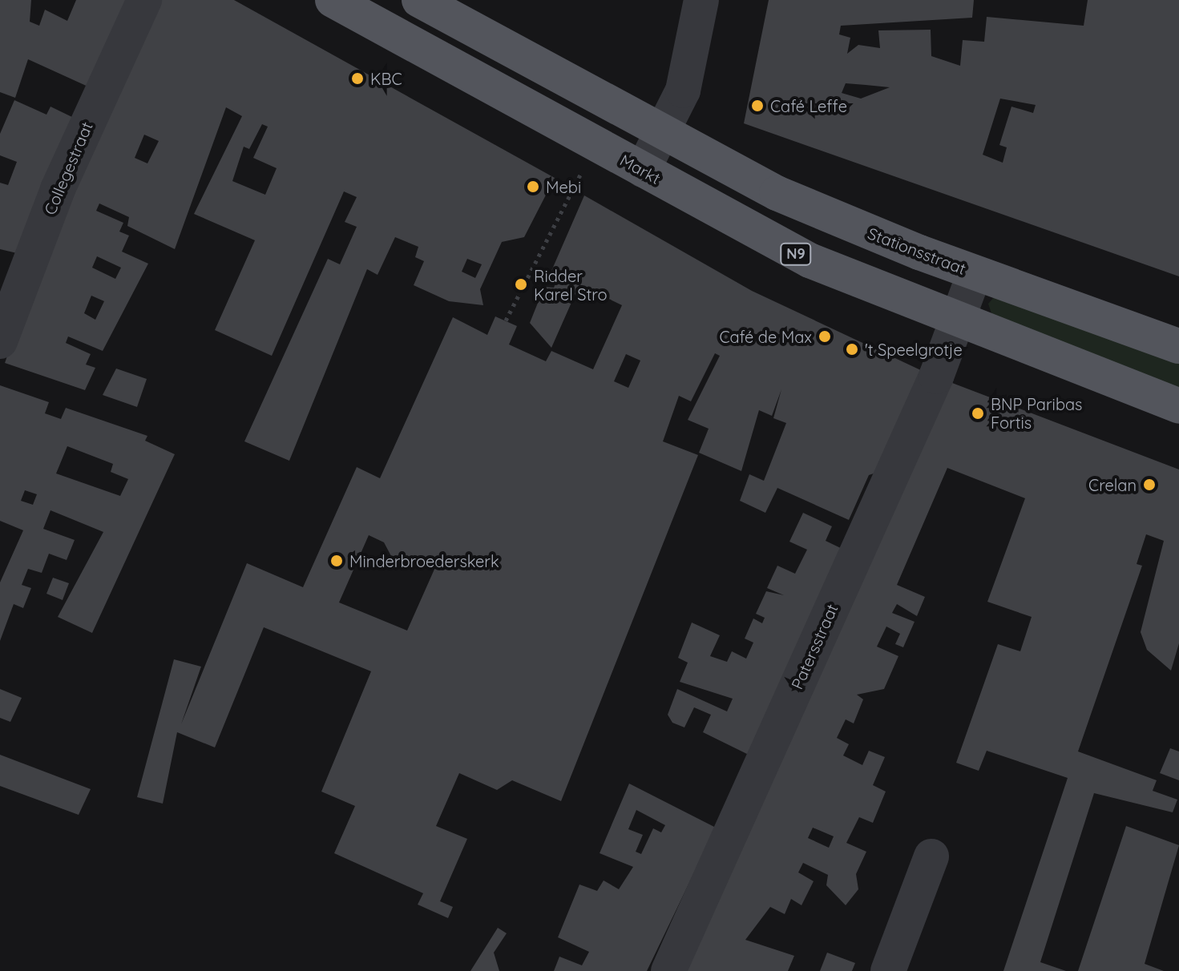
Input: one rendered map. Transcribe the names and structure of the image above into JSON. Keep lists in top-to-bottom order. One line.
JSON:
{"streets":{"main road":["Markt","Stationsstraat","N9"],"street":["Collegestraat","Patersstraat"]},"crossings":[["Markt","N9"],["Markt","Patersstraat"],["Stationsstraat","Patersstraat"],["N9","Patersstraat"]],"places":["KBC","Café Leffe","Mebi","Ridder Karel Stro","Café de Max","'t Speelgrotje","BNP Paribas Fortis","Crelan","Minderbroederskerk"]}
